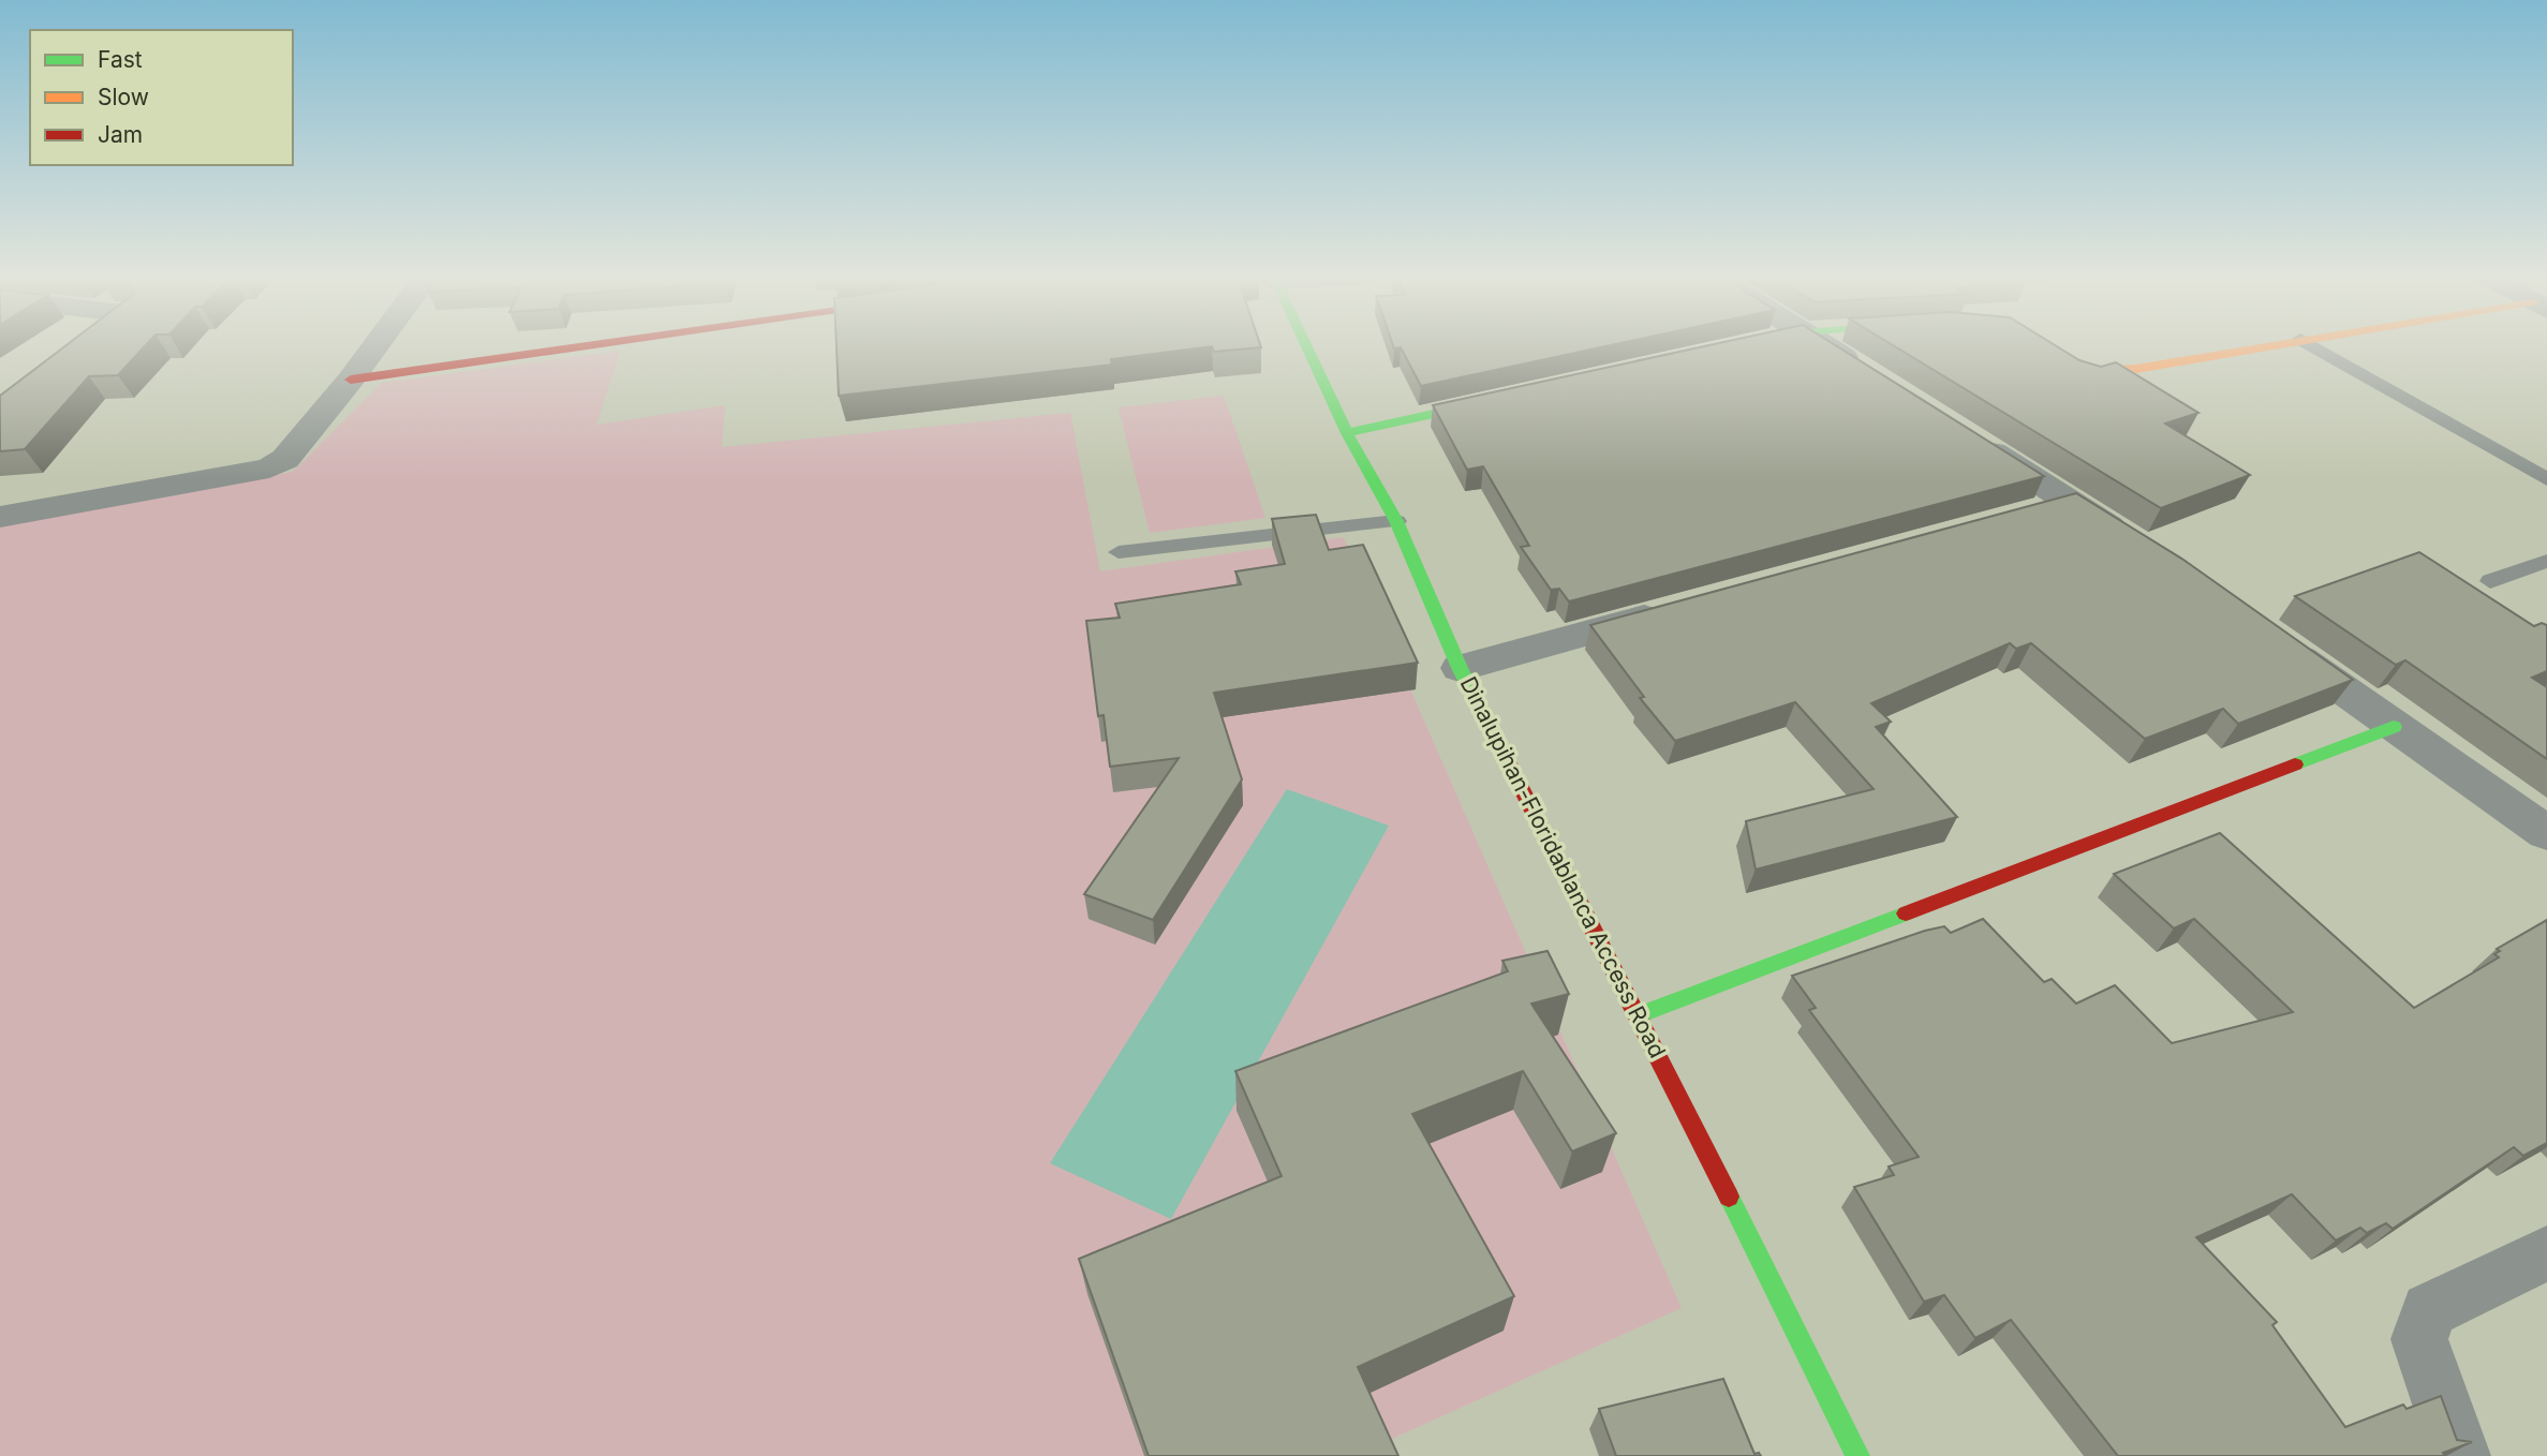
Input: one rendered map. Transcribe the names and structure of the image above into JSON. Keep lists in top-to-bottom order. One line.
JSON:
{"streets":{"street":["Dinalupihan-Floridablanca Access Road"]},"legend":["Fast","Slow","Jam"]}
